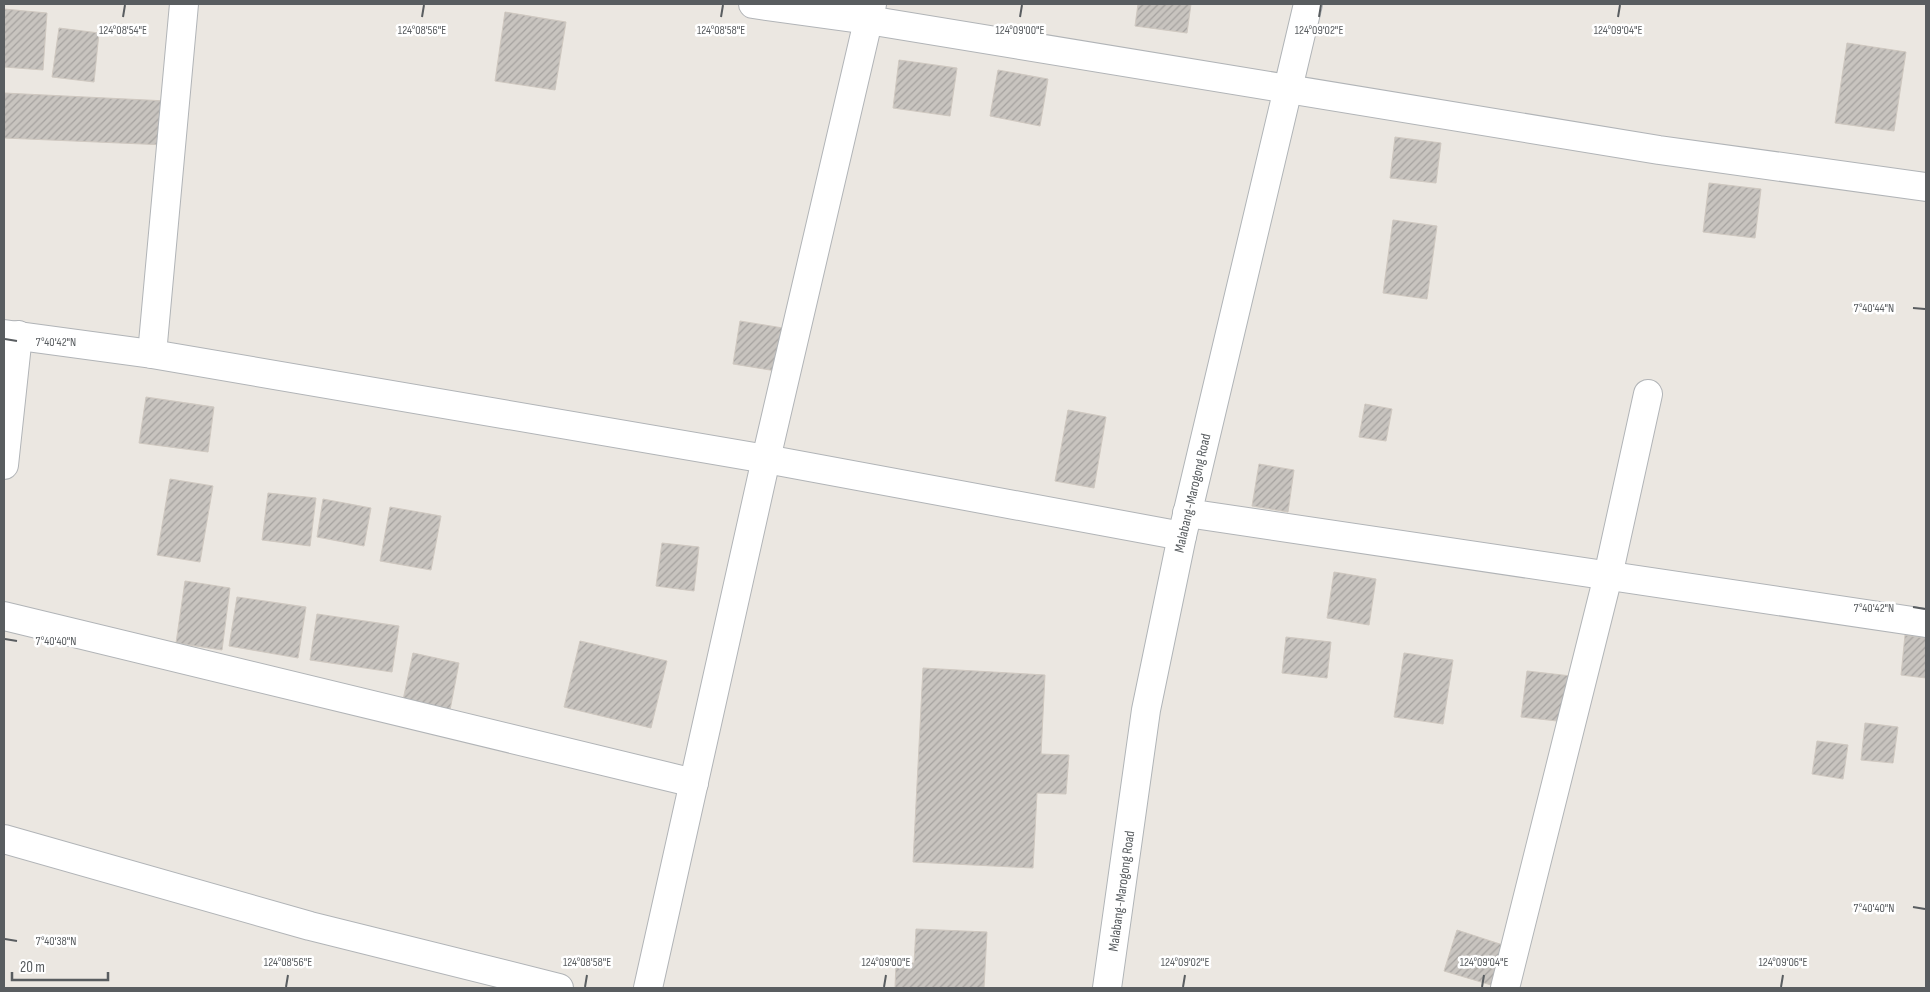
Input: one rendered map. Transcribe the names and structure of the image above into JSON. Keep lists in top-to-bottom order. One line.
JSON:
{"streets":{"street":["Malabang-Marogong Road"]},"scale_bar":"20 m","coordinates":["124°08'54\"E","124°08'56\"E","124°08'58\"E","124°09'00\"E","124°09'02\"E","124°09'04\"E","7°40'44\"N","7°40'42\"N","7°40'40\"N","7°40'38\"N","124°09'06\"E"]}
